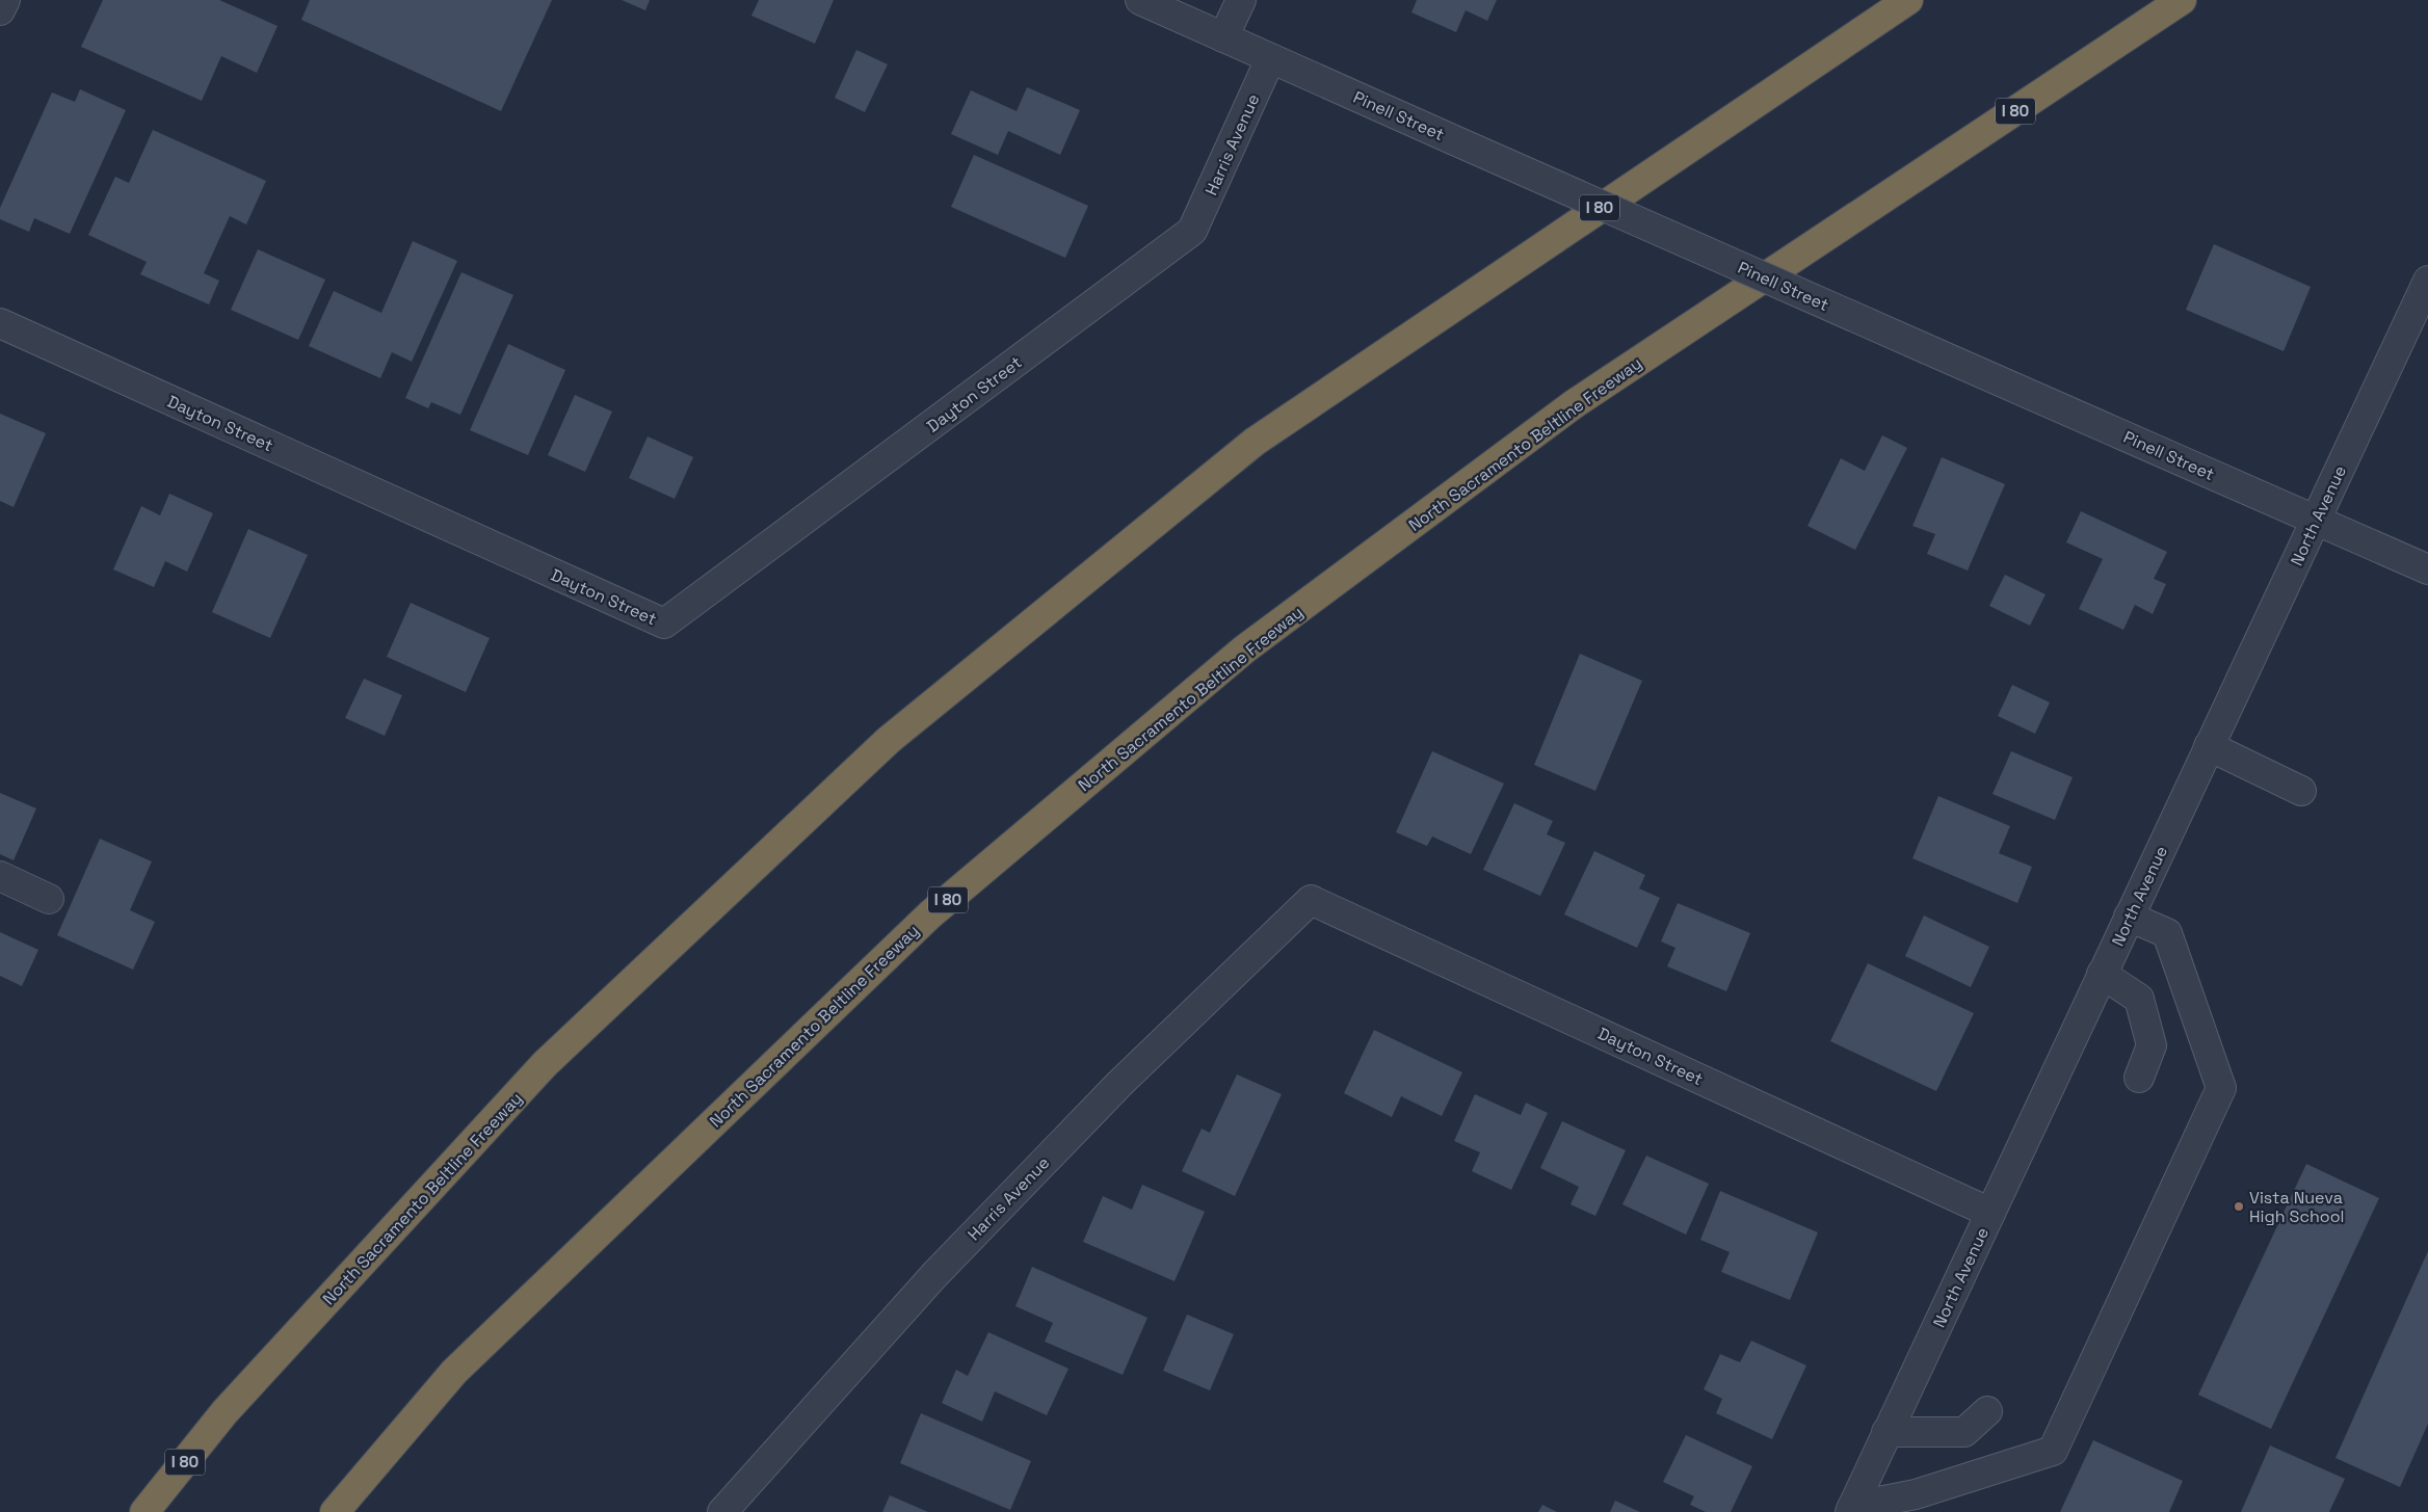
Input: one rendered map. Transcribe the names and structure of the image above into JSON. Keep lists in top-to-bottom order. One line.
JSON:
{"streets":{"highway":["I 80","North Sacramento Beltline Freeway"],"street":["Pinell Street","Harris Avenue","Dayton Street","North Avenue"]},"crossings":[["Pinell Street","Harris Avenue"],["Pinell Street","North Avenue"],["Harris Avenue","Dayton Street"],["Dayton Street","North Avenue"]],"places":["Vista Nueva High School"]}
